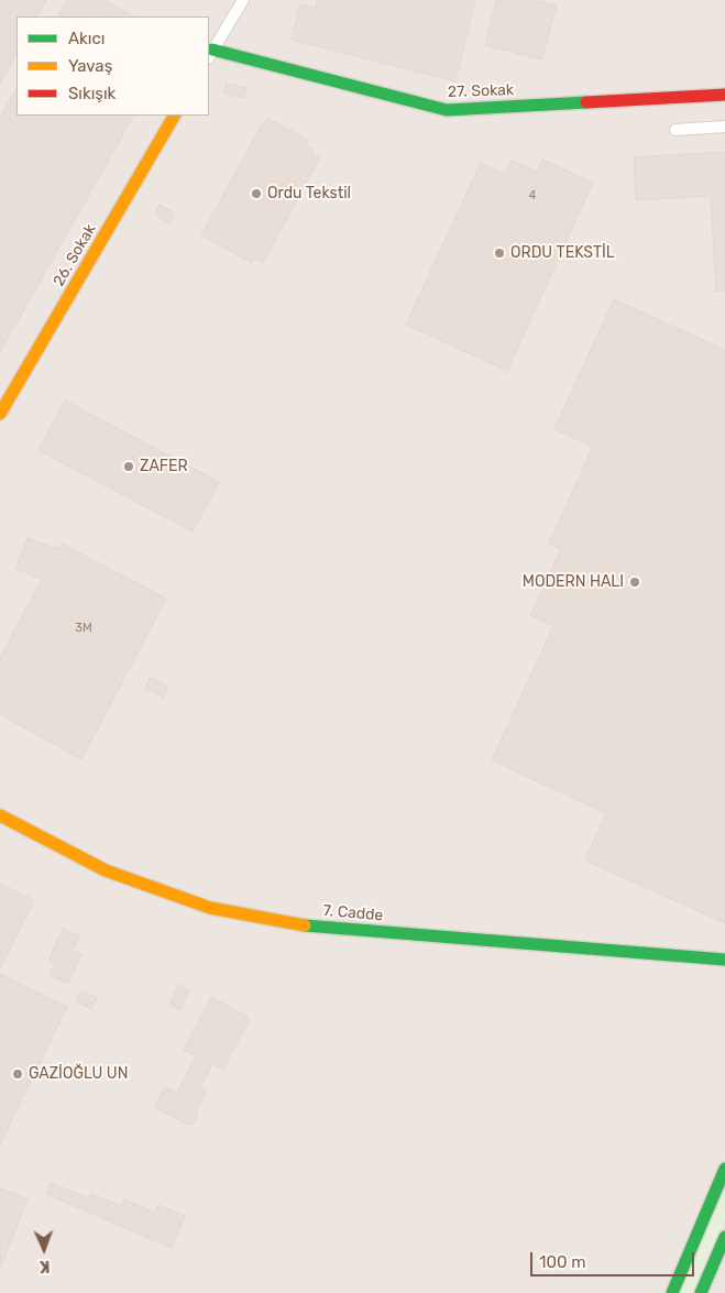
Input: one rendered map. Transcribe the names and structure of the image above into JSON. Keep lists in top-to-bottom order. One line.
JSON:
{"streets":{"street":["27. Sokak","26. Sokak","7. Cadde"]},"places":["Ordu Tekstil","ORDU TEKSTİL","ZAFER","MODERN HALI","GAZİOĞLU UN"],"house_numbers":["4","3M"],"legend":["Akıcı","Yavaş","Sıkışık"],"scale_bar":"100 m","north":"bottom"}
